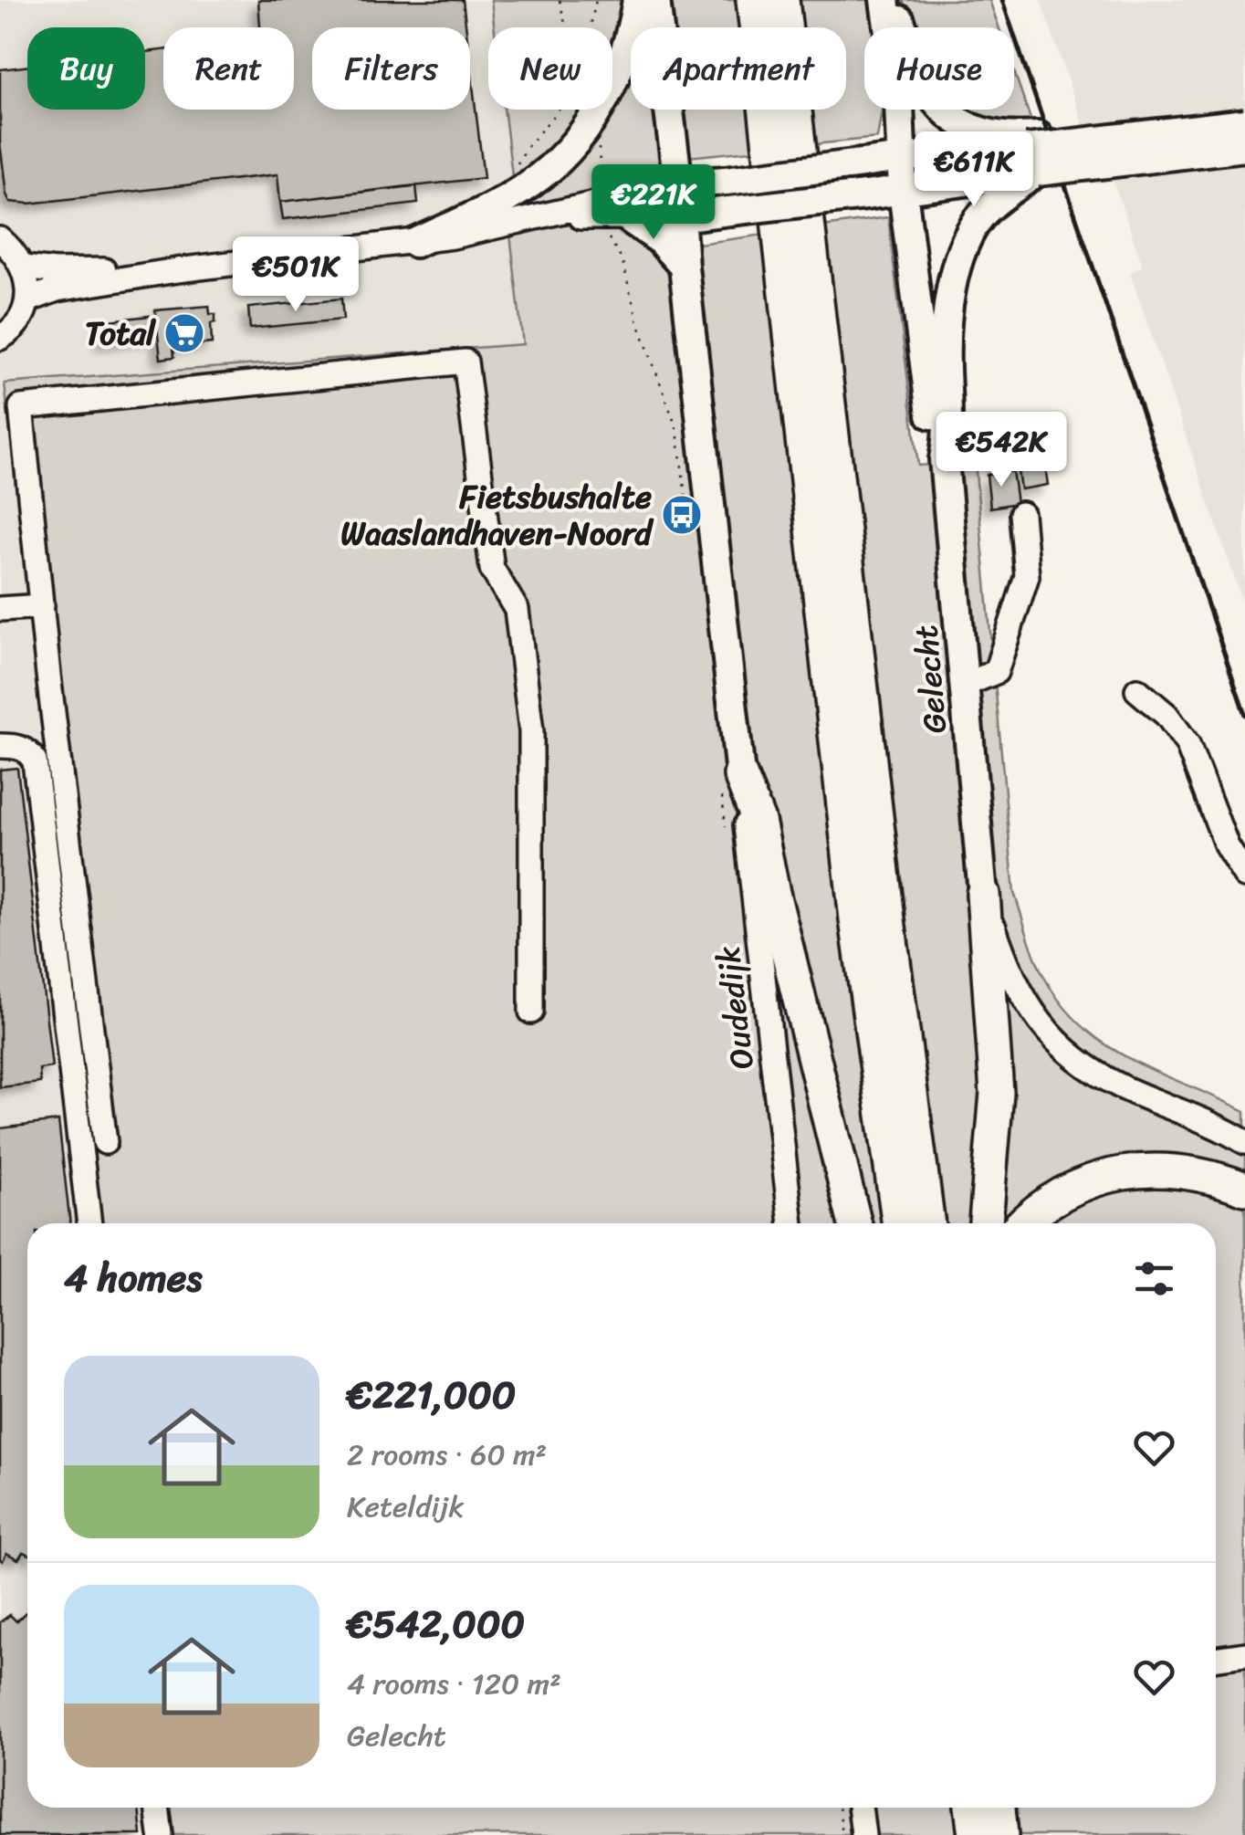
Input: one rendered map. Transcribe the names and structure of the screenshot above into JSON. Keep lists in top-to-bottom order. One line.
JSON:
{"streets":{"main road":["Gelecht"],"street":["Oudedijk"]},"places":{"supermarket":["Total"],"bus stop":["Fietsbushalte Waaslandhaven-Noord"]},"page":{"chip":["Buy","Rent","Filters","New","Apartment","House"],"price":["€611K","€221K","€501K","€542K"],"heading":"4 homes","list":[{"name":"€221,000","note":"2 rooms · 60 m² · Keteldijk"},{"name":"€542,000","note":"4 rooms · 120 m² · Gelecht"}]}}
